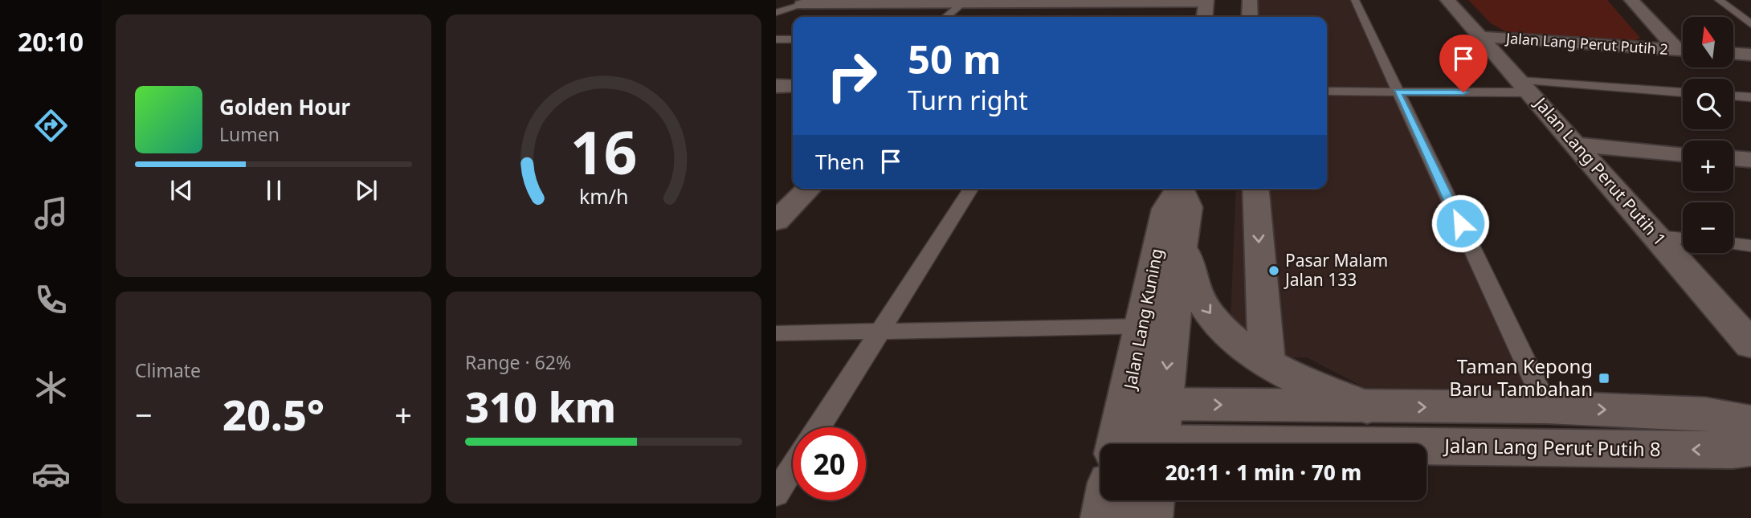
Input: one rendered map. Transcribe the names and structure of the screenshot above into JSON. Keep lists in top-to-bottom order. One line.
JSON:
{"streets":{"street":["Jalan Lang Perut Putih 2","Jalan Lang Perut Putih 1","Jalan Lang Kuning","Jalan Lang Perut Putih 8"]},"crossings":[["Jalan Lang Perut Putih 2","Jalan Lang Perut Putih 1"],["Jalan Lang Kuning","Jalan Lang Perut Putih 8"]],"places":{"other":["Pasar Malam Jalan 133"],"transit":["Taman Kepong Baru Tambahan"]},"north":"top","page":{"tabs":"20:10","map_buttons":["+","−"],"turn":["50 m","Turn right"],"song":["Golden Hour","Lumen"],"then":"Then","tile":["Climate",["Range · 62%","310 km"]],"heat":["−","20.5°","+"],"limit":"20","trip":"20:11 · 1 min · 70 m","gauge":["16","km/h"]}}
